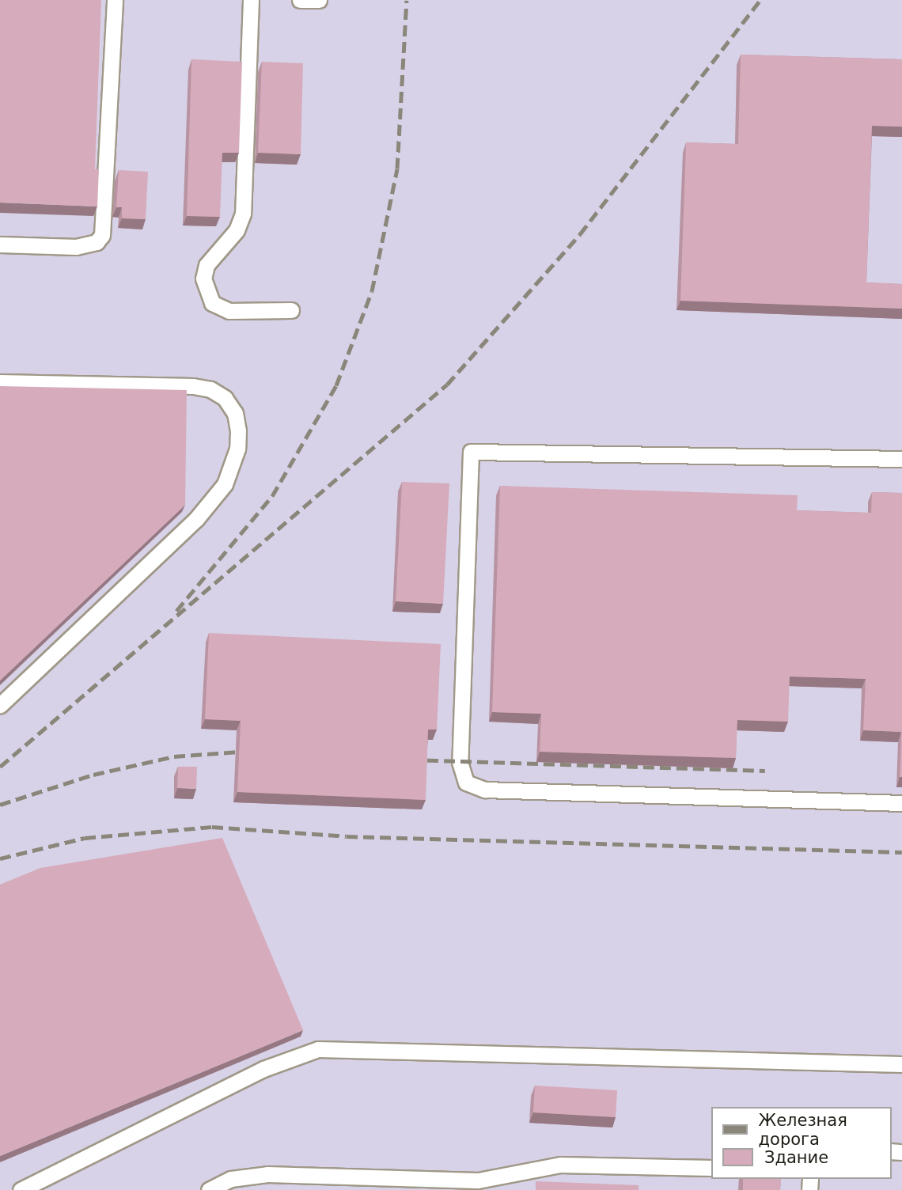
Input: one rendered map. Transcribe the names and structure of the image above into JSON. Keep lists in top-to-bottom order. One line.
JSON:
{"legend":["Железная дорога","Здание"]}
